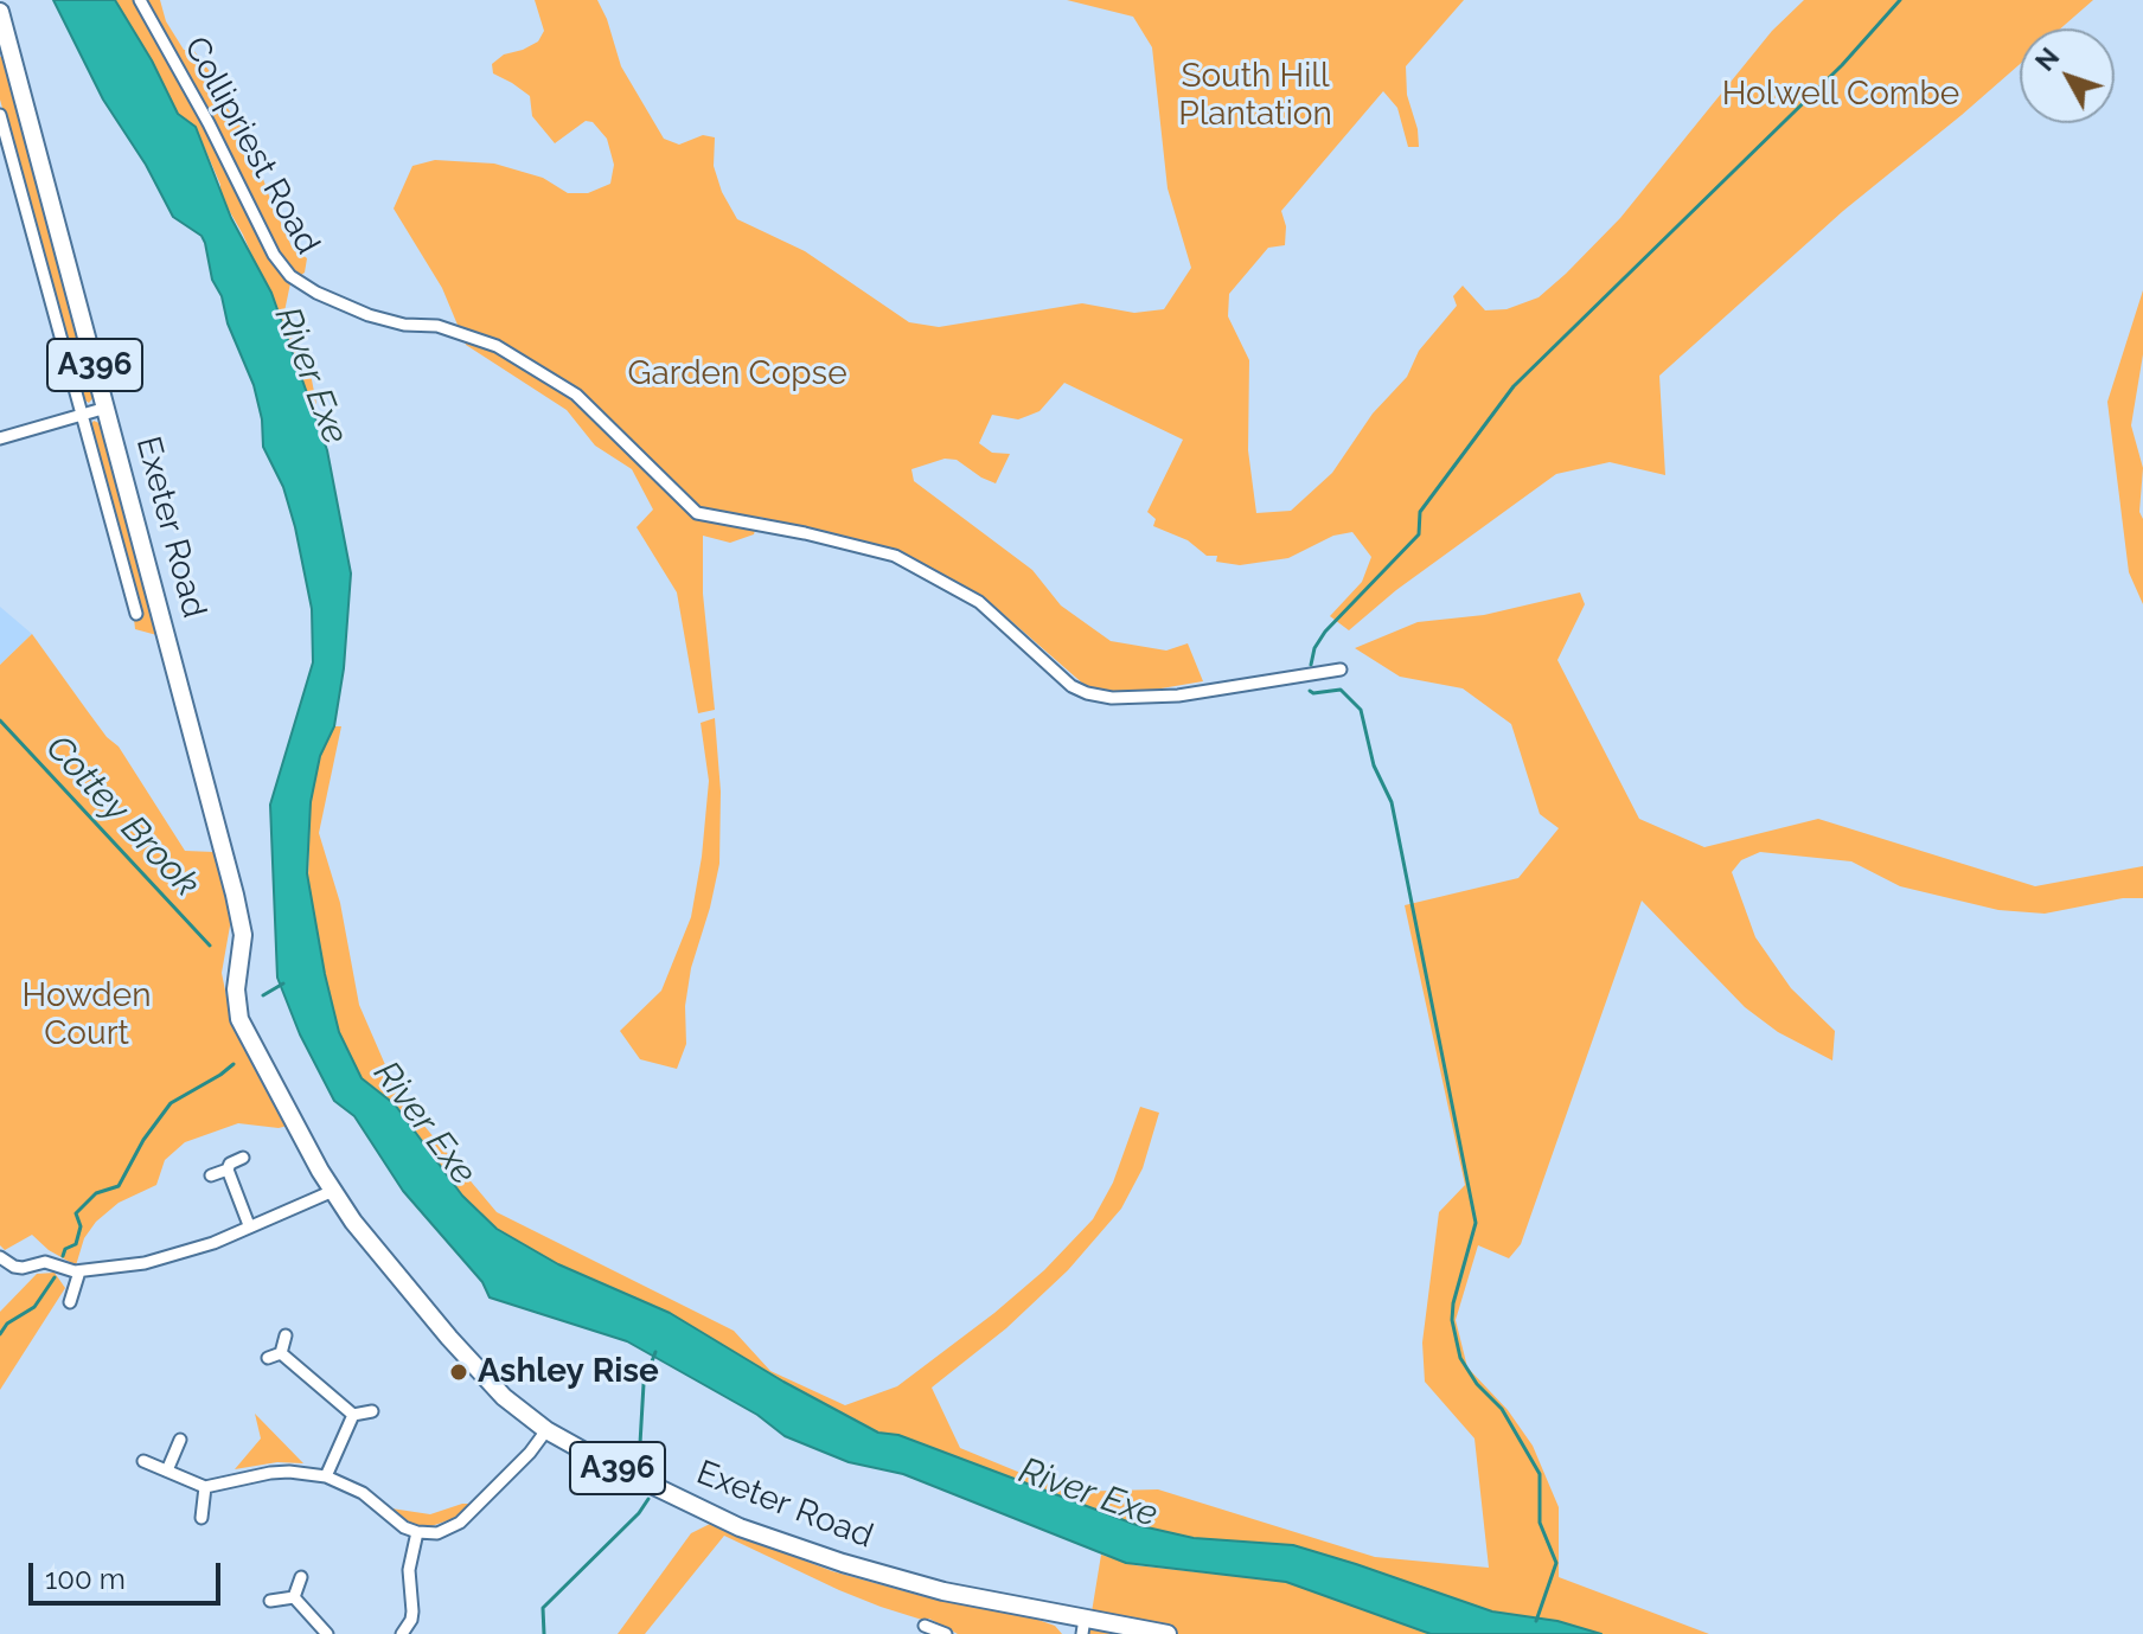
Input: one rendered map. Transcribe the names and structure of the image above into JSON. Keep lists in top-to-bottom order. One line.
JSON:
{"streets":{"main road":["A396","Exeter Road"],"street":["Collipriest Road"]},"water":["River Exe","Cottey Brook"],"parks":["South Hill Plantation","Holwell Combe","Garden Copse","Howden Court"],"places":["Ashley Rise"],"scale_bar":"100 m","north":"top left"}
